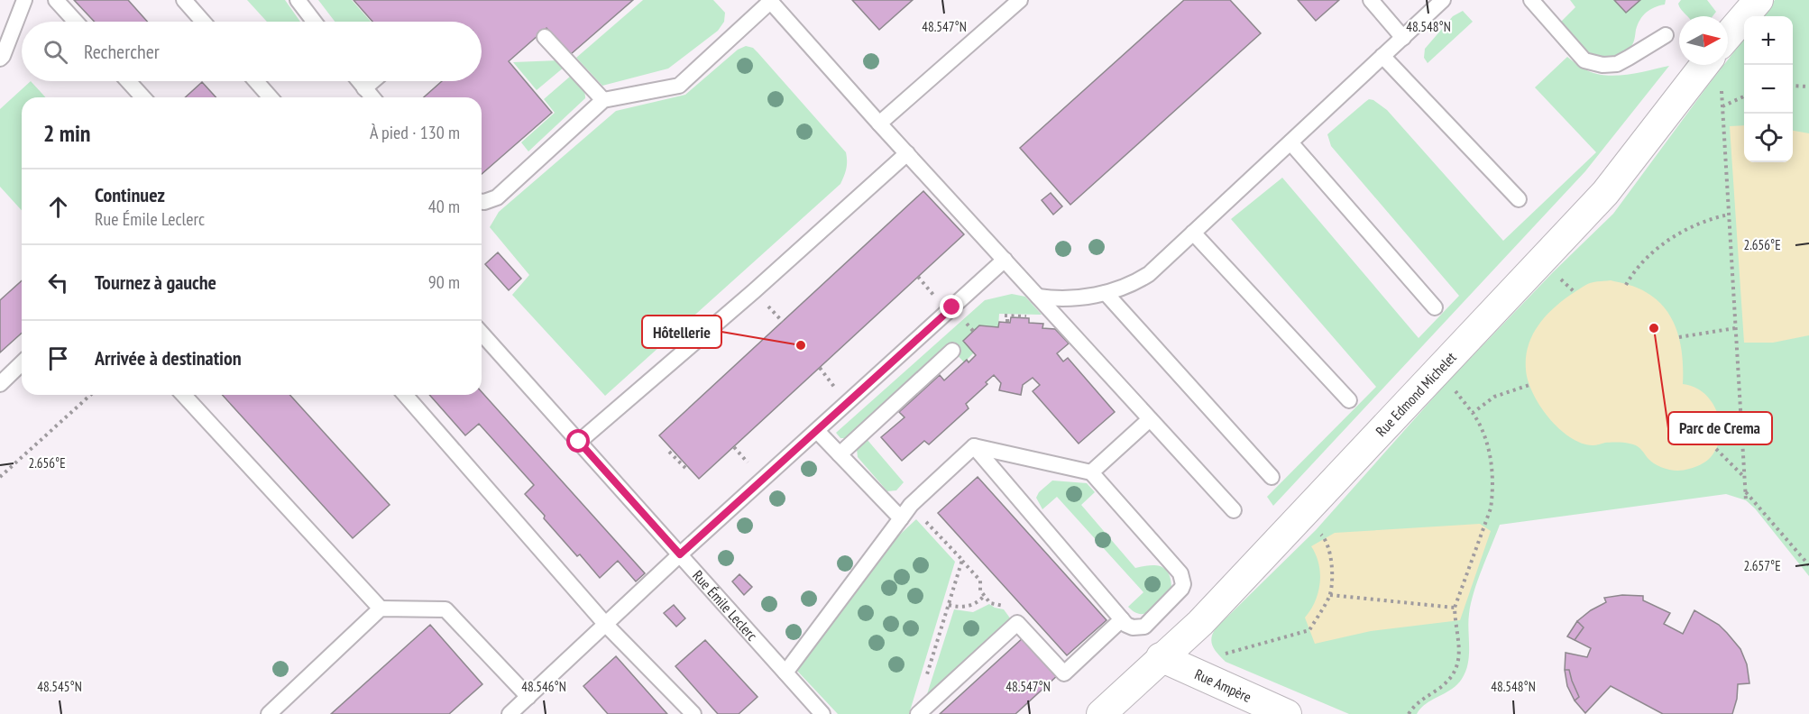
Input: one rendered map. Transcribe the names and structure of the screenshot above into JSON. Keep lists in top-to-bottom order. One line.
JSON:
{"streets":{"street":["Rue Edmond Michelet","Rue Ampère"],"lane":["Rue Émile Leclerc"]},"crossings":[["Rue Edmond Michelet","Rue Ampère"]],"places":["Parc de Crema","Hôtellerie"],"north":"right","page":{"map_buttons":["+","−"],"search":"Rechercher","heading":["2 min","À pied · 130 m"],"list":[["Continuez","Rue Émile Leclerc","40 m"],["Tournez à gauche","90 m"],"Arrivée à destination"]},"coordinates":["48.547°N","48.548°N","2.656°E","2.657°E","48.545°N","48.546°N"]}
